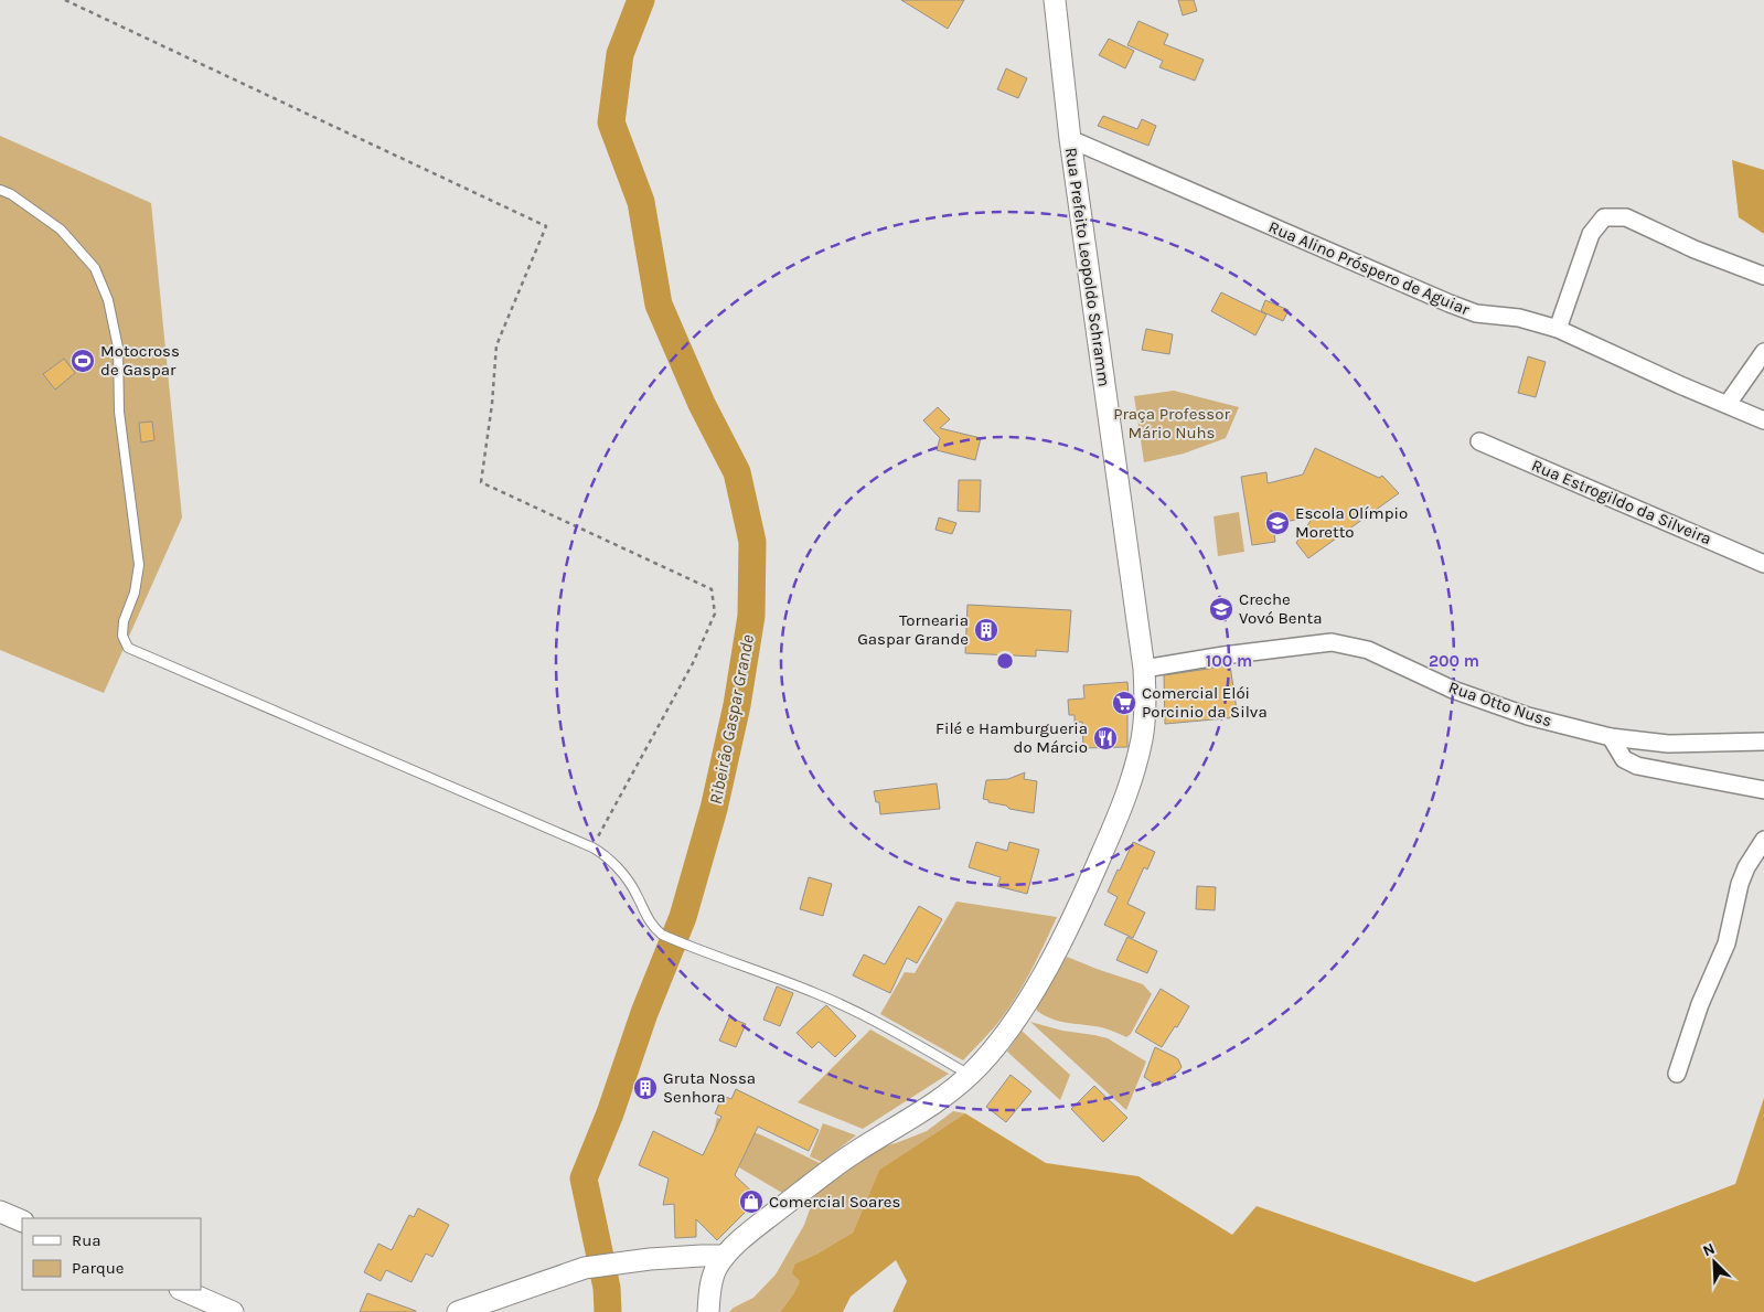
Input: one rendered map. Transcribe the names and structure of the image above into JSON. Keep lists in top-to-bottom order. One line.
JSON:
{"streets":{"street":["Rua Prefeito Leopoldo Schramm","Rua Alino Próspero de Aguiar","Rua Estrogildo da Silveira","Rua Otto Nuss"]},"crossings":[["Rua Prefeito Leopoldo Schramm","Rua Alino Próspero de Aguiar"],["Rua Prefeito Leopoldo Schramm","Rua Otto Nuss"]],"water":["Ribeirão Gaspar Grande"],"parks":["Praça Professor Mário Nuhs"],"places":{"sports":["Motocross de Gaspar"],"school or university":["Escola Olímpio Moretto","Creche Vovó Benta"],"building":["Tornearia Gaspar Grande","Gruta Nossa Senhora"],"supermarket":["Comercial Elói Porcinio da Silva"],"restaurant":["Filé e Hamburgueria do Márcio"],"shop":["Comercial Soares"]},"legend":["Rua","Parque"],"north":"top left","rings":["100 m","200 m"]}
